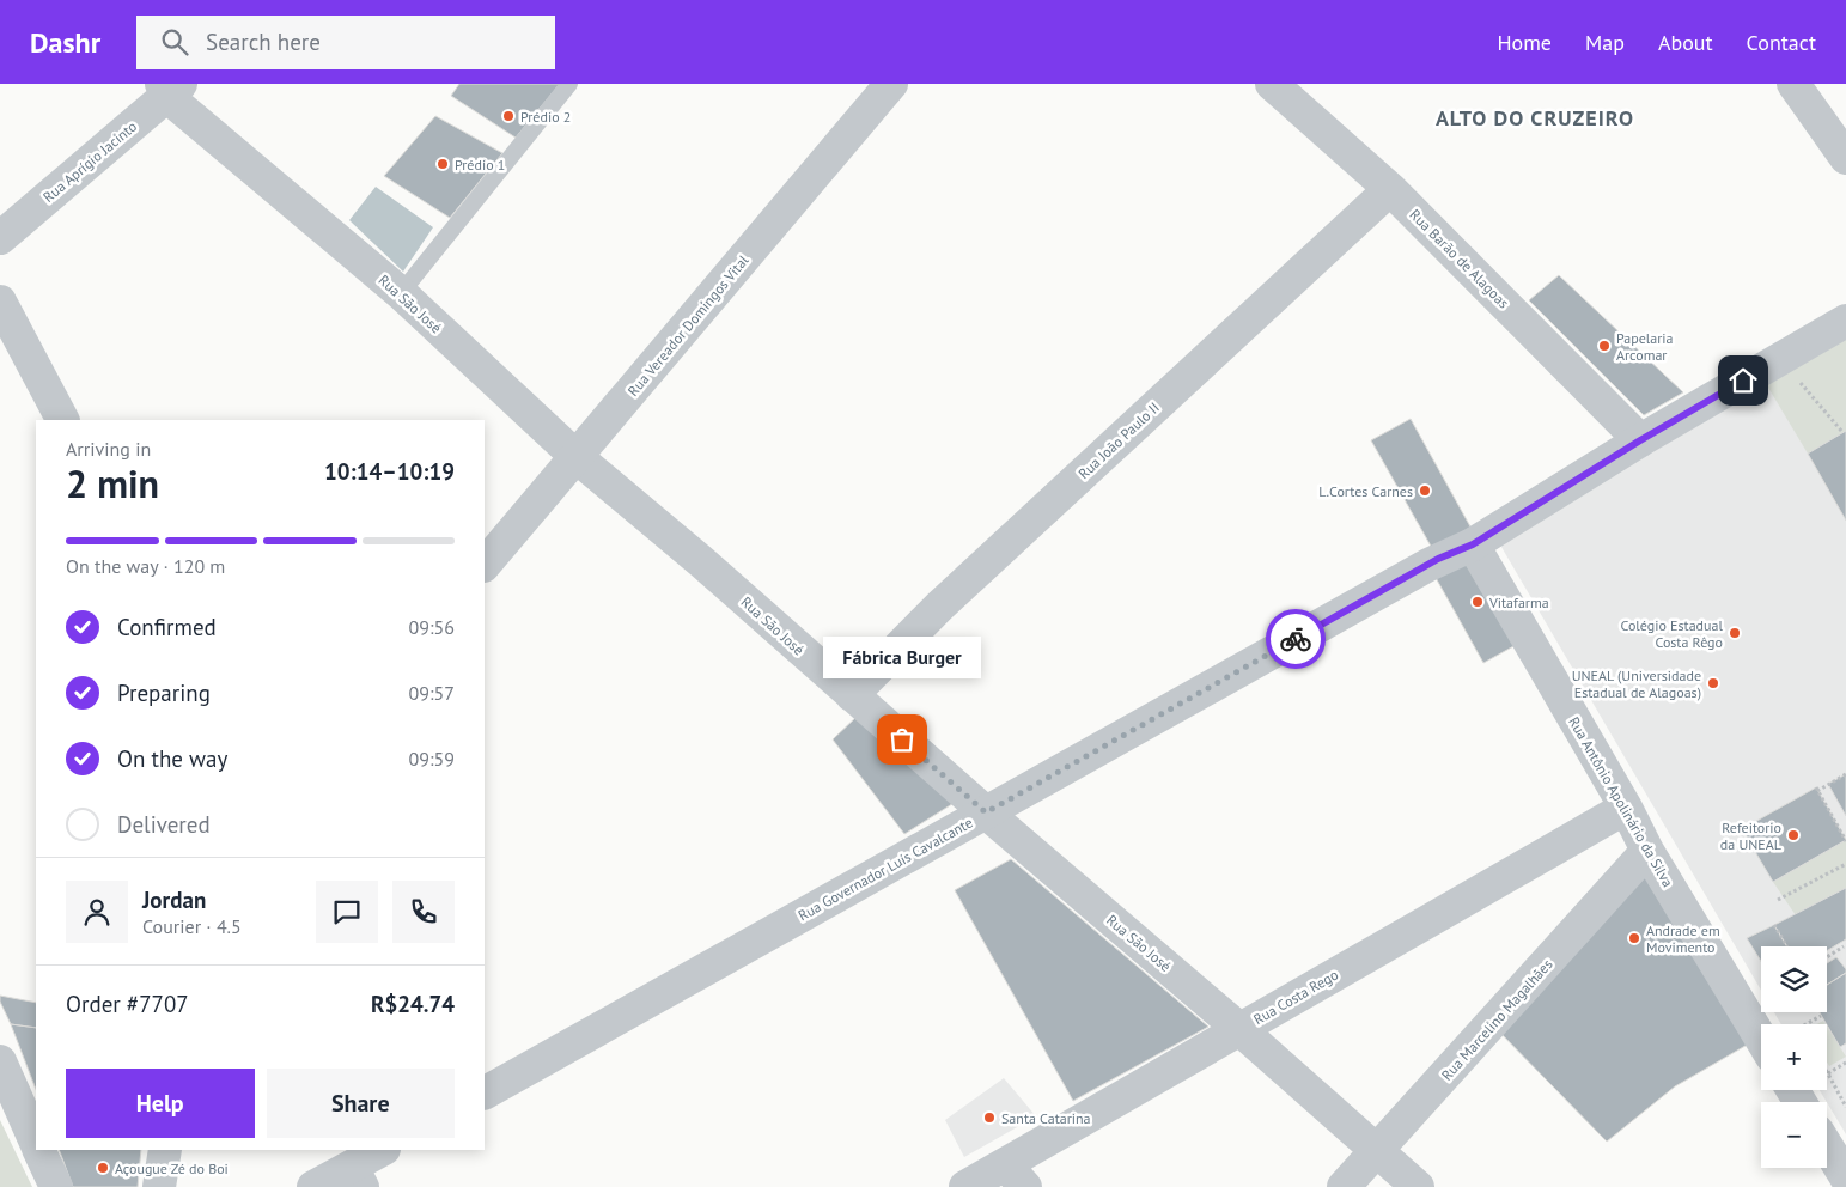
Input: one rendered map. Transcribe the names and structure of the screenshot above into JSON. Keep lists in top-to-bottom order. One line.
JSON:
{"streets":{"street":["Rua Aprígio Jacinto","Rua Barão de Alagoas","Rua São José","Rua Vereador Domingos Vital","Rua João Paulo II","Rua Antônio Apolinário da Silva","Rua Governador Luís Cavalcante","Rua Costa Rego","Rua Marcelino Magalhães"]},"crossings":[["Rua Aprígio Jacinto","Rua São José"],["Rua Barão de Alagoas","Rua João Paulo II"],["Rua Barão de Alagoas","Rua Governador Luís Cavalcante"],["Rua São José","Rua Vereador Domingos Vital"],["Rua São José","Rua João Paulo II"],["Rua São José","Rua Governador Luís Cavalcante"],["Rua São José","Rua Costa Rego"],["Rua São José","Rua Marcelino Magalhães"],["Rua Antônio Apolinário da Silva","Rua Governador Luís Cavalcante"],["Rua Antônio Apolinário da Silva","Rua Costa Rego"],["Rua Antônio Apolinário da Silva","Rua Marcelino Magalhães"]],"districts":["ALTO DO CRUZEIRO"],"places":["Prédio 2","Prédio 1","Papelaria Arcomar","L.Cortes Carnes","Vitafarma","Colégio Estadual Costa Rêgo","UNEAL (Universidade Estadual de Alagoas)","Fábrica Burger","Refeitorio da UNEAL","Andrade em Movimento","Santa Catarina","Açougue Zé do Boi"],"page":{"header":"Dashr","search":"Search here","nav":["Home","Map","About","Contact"],"heading":["2 min","Arriving in","10:14–10:19"],"panel":["Jordan","Courier · 4.5","Order #7707","R$24.74"],"bar":"On the way · 120 m","list":[["Confirmed","09:56"],["Preparing","09:57"],["On the way","09:59"],"Delivered"],"bubble":"Fábrica Burger","map_buttons":["+","−"],"buttons":["Help","Share"]}}
